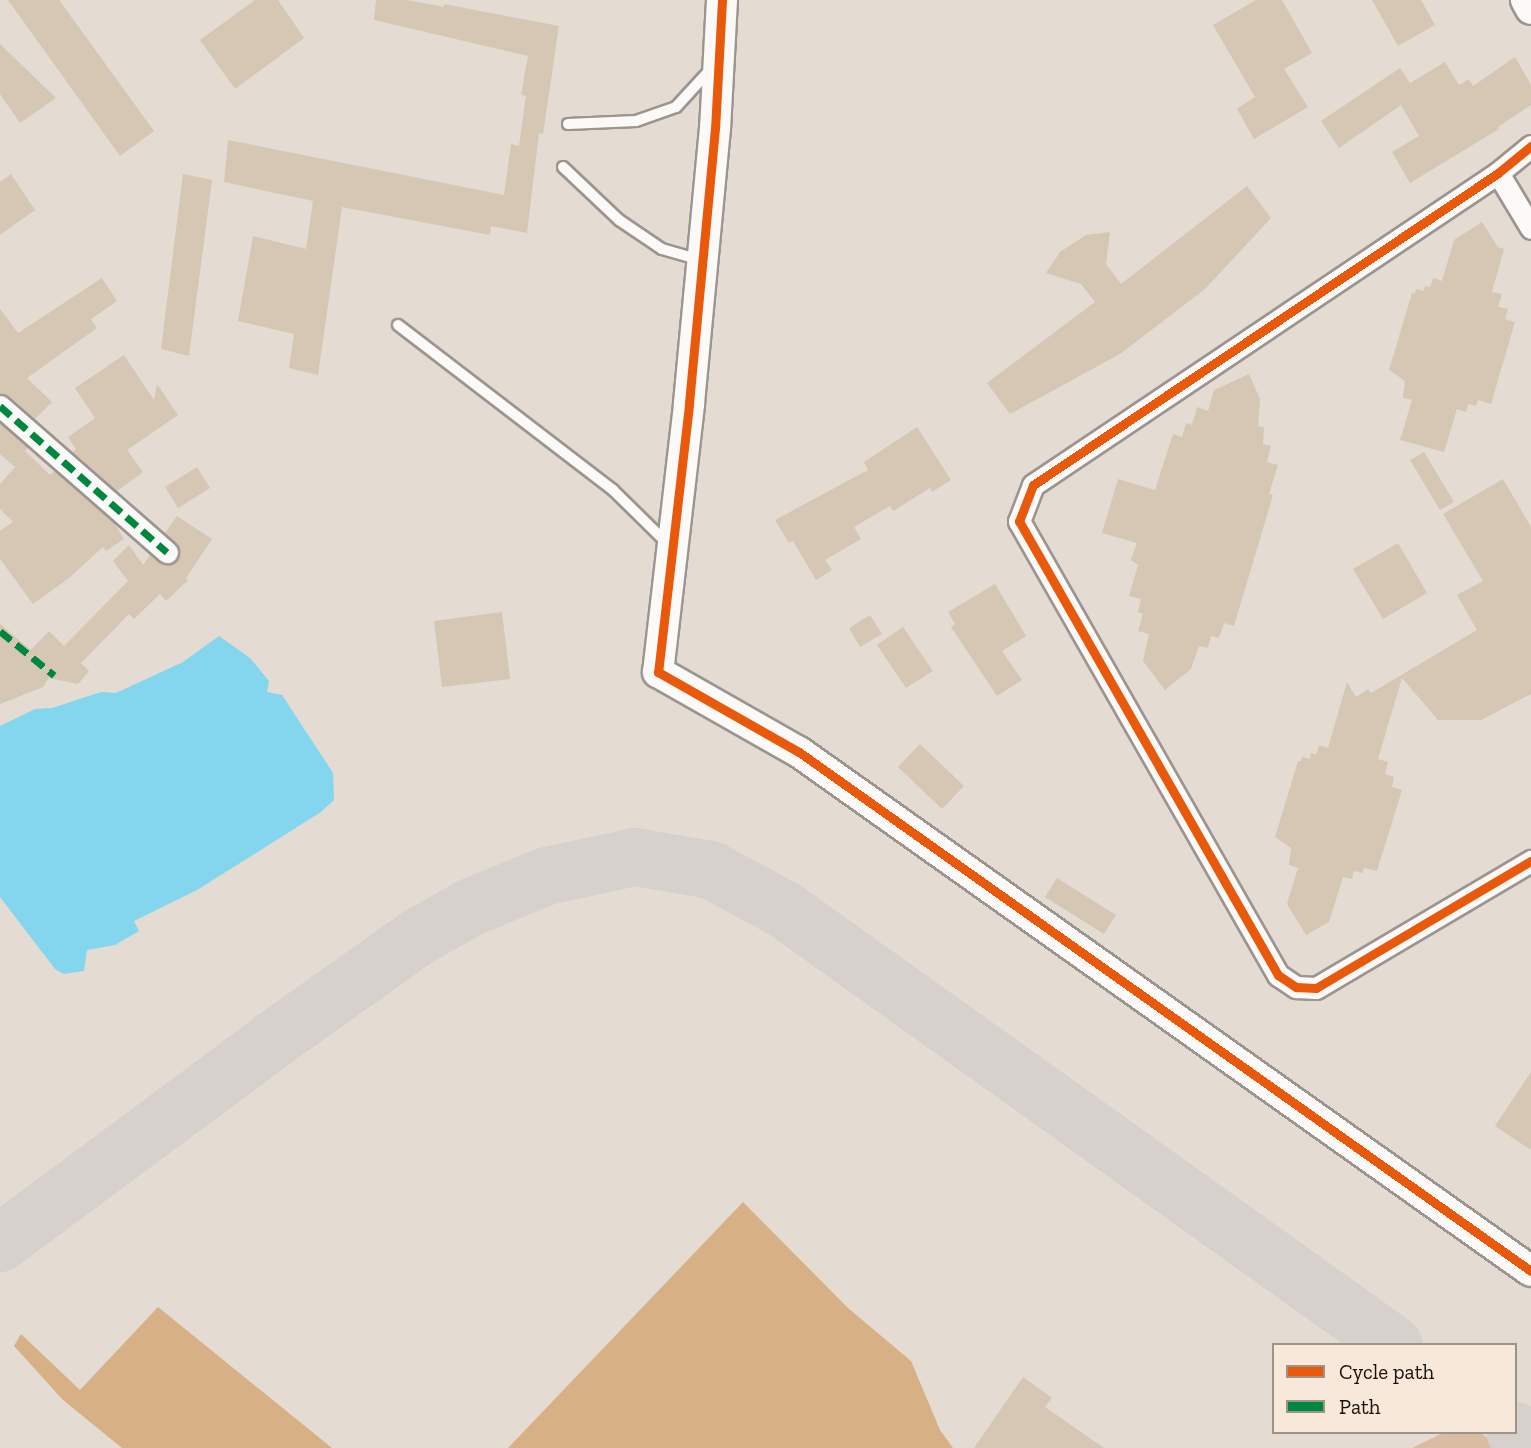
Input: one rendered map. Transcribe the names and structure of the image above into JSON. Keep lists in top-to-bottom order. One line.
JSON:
{"legend":["Cycle path","Path"]}
